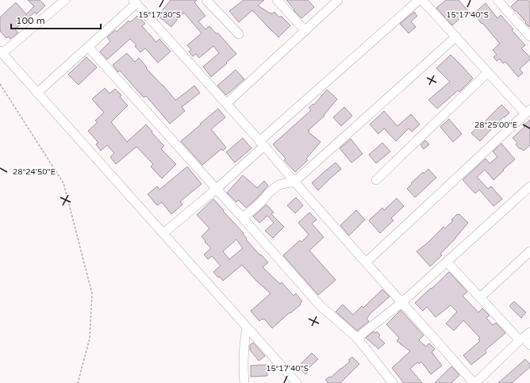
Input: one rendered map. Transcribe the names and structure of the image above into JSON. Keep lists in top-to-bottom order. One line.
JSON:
{"scale_bar":"100 m","coordinates":["15°17'30\"S","15°17'40\"S","28°25'00\"E","28°24'50\"E"]}
